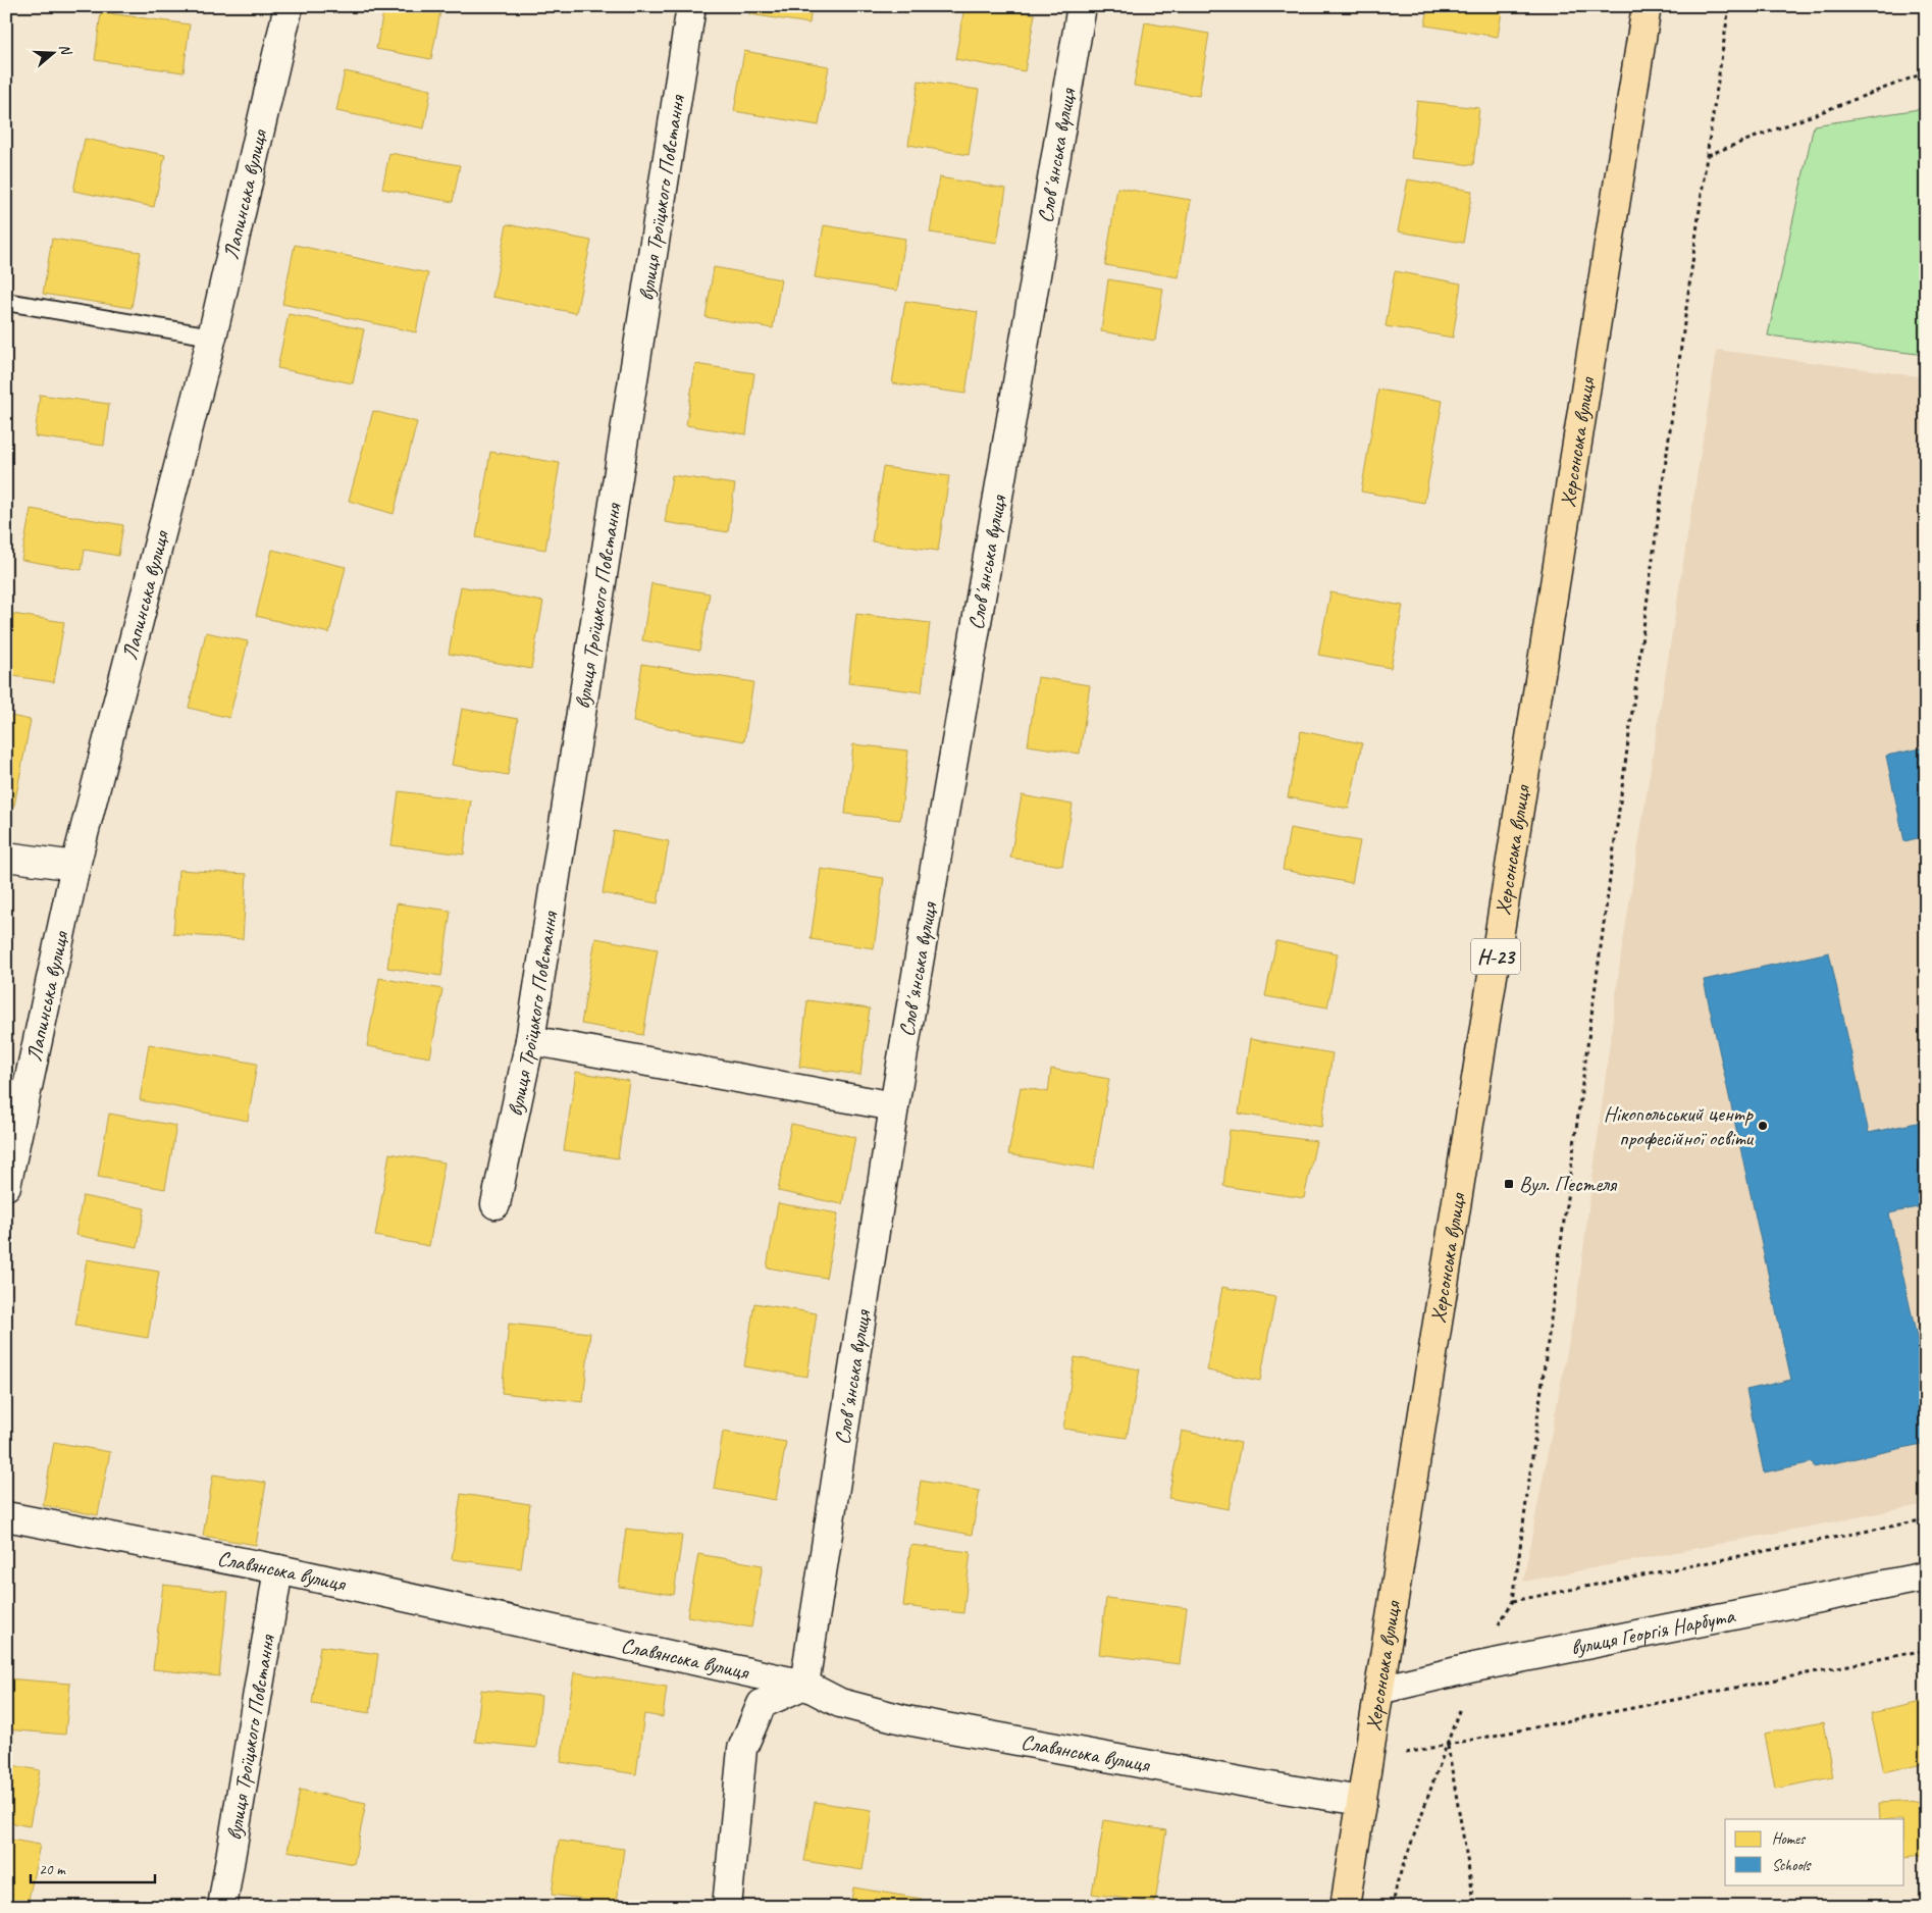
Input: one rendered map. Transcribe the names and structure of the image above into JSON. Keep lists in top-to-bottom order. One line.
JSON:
{"streets":{"main road":["Херсонська вулиця","Н-23"],"street":["Словʼянська вулиця","Лапинська вулиця","вулиця Троїцького Повстання","Славянська вулиця","вулиця Георгія Нарбута"]},"crossings":[["Словʼянська вулиця","Славянська вулиця"],["вулиця Троїцького Повстання","Славянська вулиця"],["Херсонська вулиця","Славянська вулиця"],["Херсонська вулиця","вулиця Георгія Нарбута"]],"places":{"other":["Нікопольський центр професійної освіти"],"transit":["Вул. Пестеля"]},"legend":["Homes","Schools"],"scale_bar":"20 m","north":"right"}
